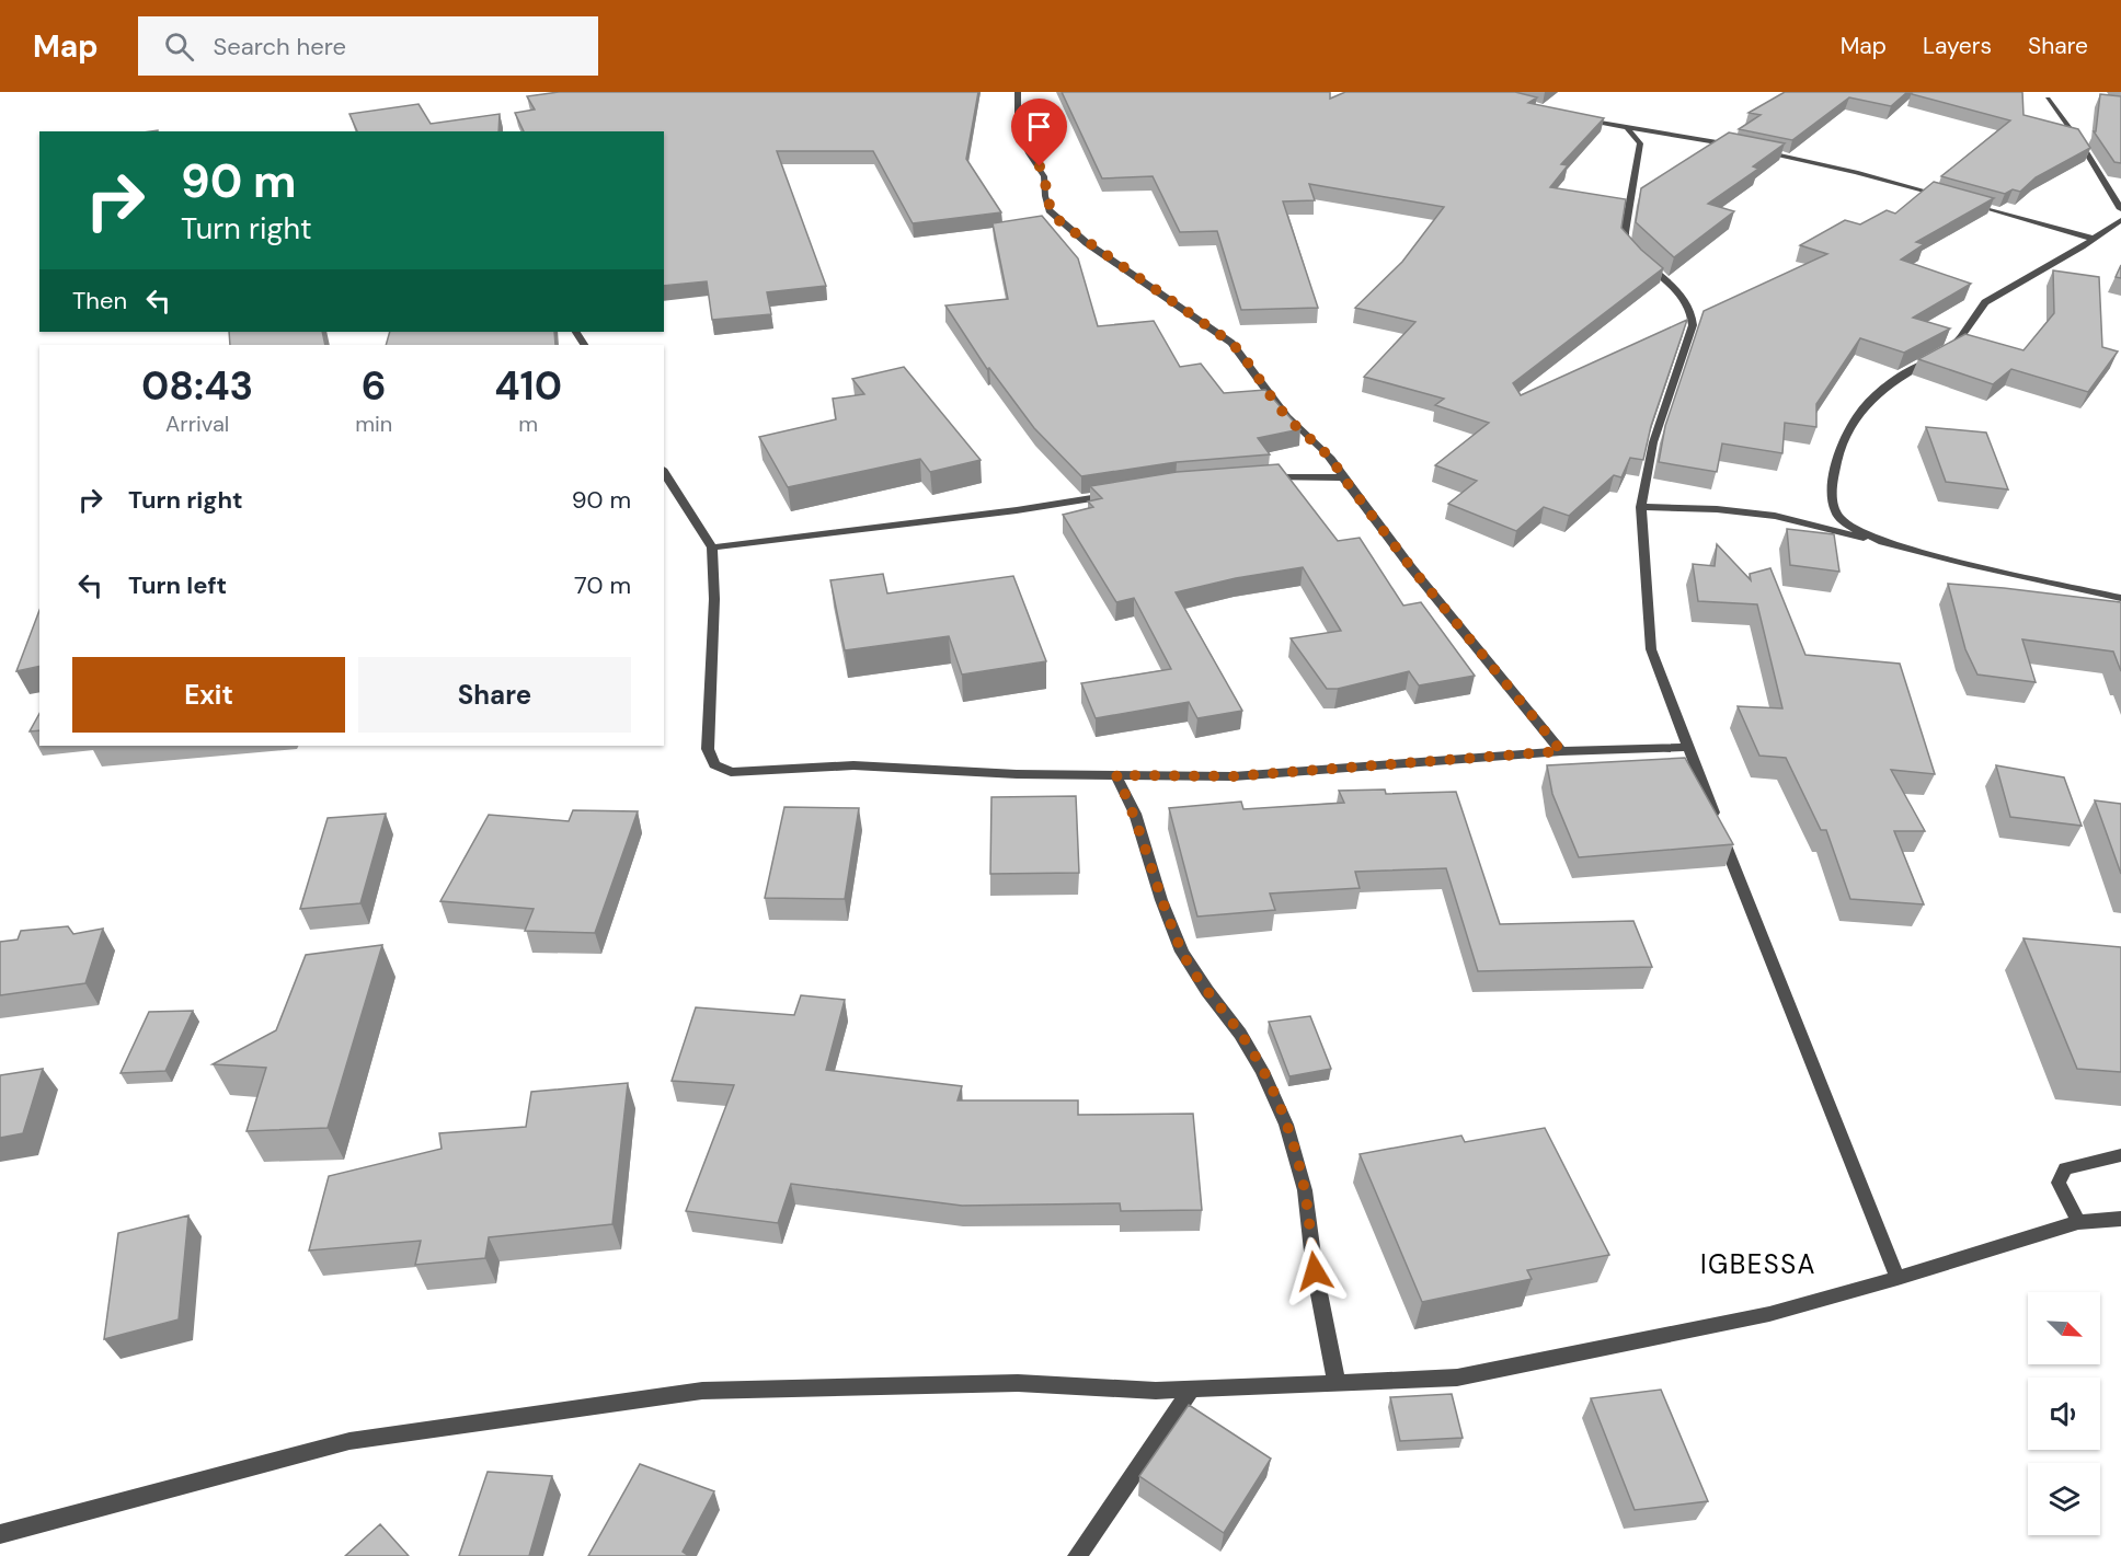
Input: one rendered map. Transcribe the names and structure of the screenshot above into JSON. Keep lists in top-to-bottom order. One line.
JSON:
{"districts":["IGBESSA"],"north":"bottom right","page":{"header":"Map","search":"Search here","nav":["Map","Layers","Share"],"turn":["90 m","Turn right"],"then":"Then","eta":["08:43","Arrival","6","min","410","m"],"list":[{"name":"Turn right","value":"90 m"},{"name":"Turn left","value":"70 m"}],"buttons":["Exit","Share"]}}
